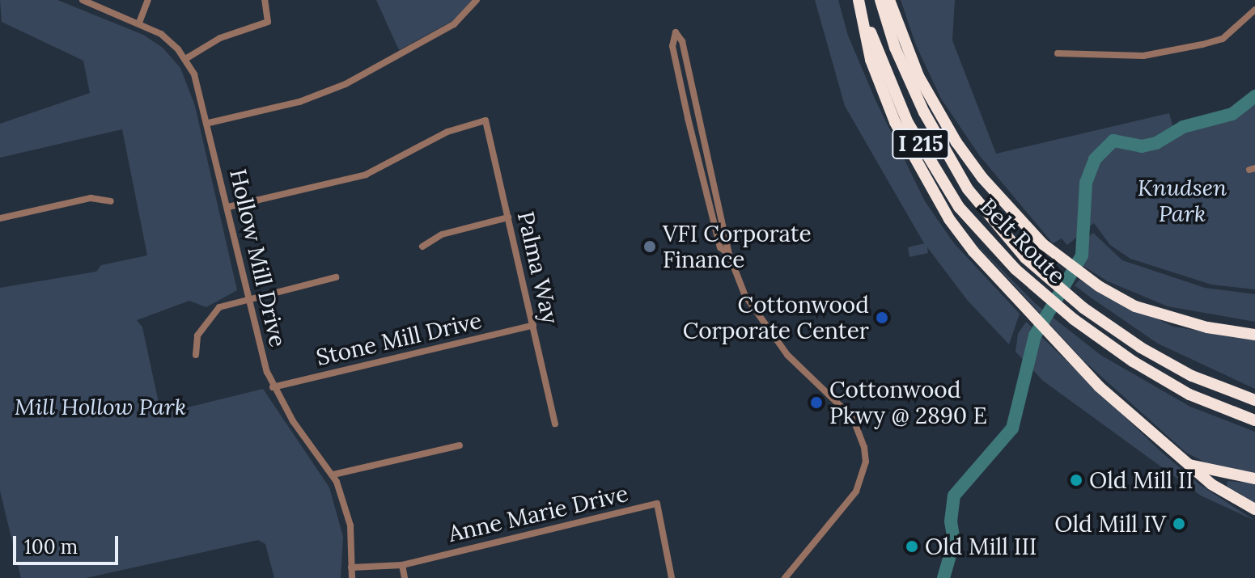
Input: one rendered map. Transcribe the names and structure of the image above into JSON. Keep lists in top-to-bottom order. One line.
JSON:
{"streets":{"highway":["I 215","Belt Route"],"street":["Hollow Mill Drive","Palma Way","Stone Mill Drive","Anne Marie Drive"]},"crossings":[["Hollow Mill Drive","Palma Way"],["Hollow Mill Drive","Stone Mill Drive"],["Hollow Mill Drive","Anne Marie Drive"],["Palma Way","Stone Mill Drive"]],"parks":["Knudsen Park","Mill Hollow Park"],"places":["VFI Corporate Finance","Cottonwood Corporate Center","Cottonwood Pkwy @ 2890 E","Old Mill II","Old Mill IV","Old Mill III"],"scale_bar":"100 m"}
